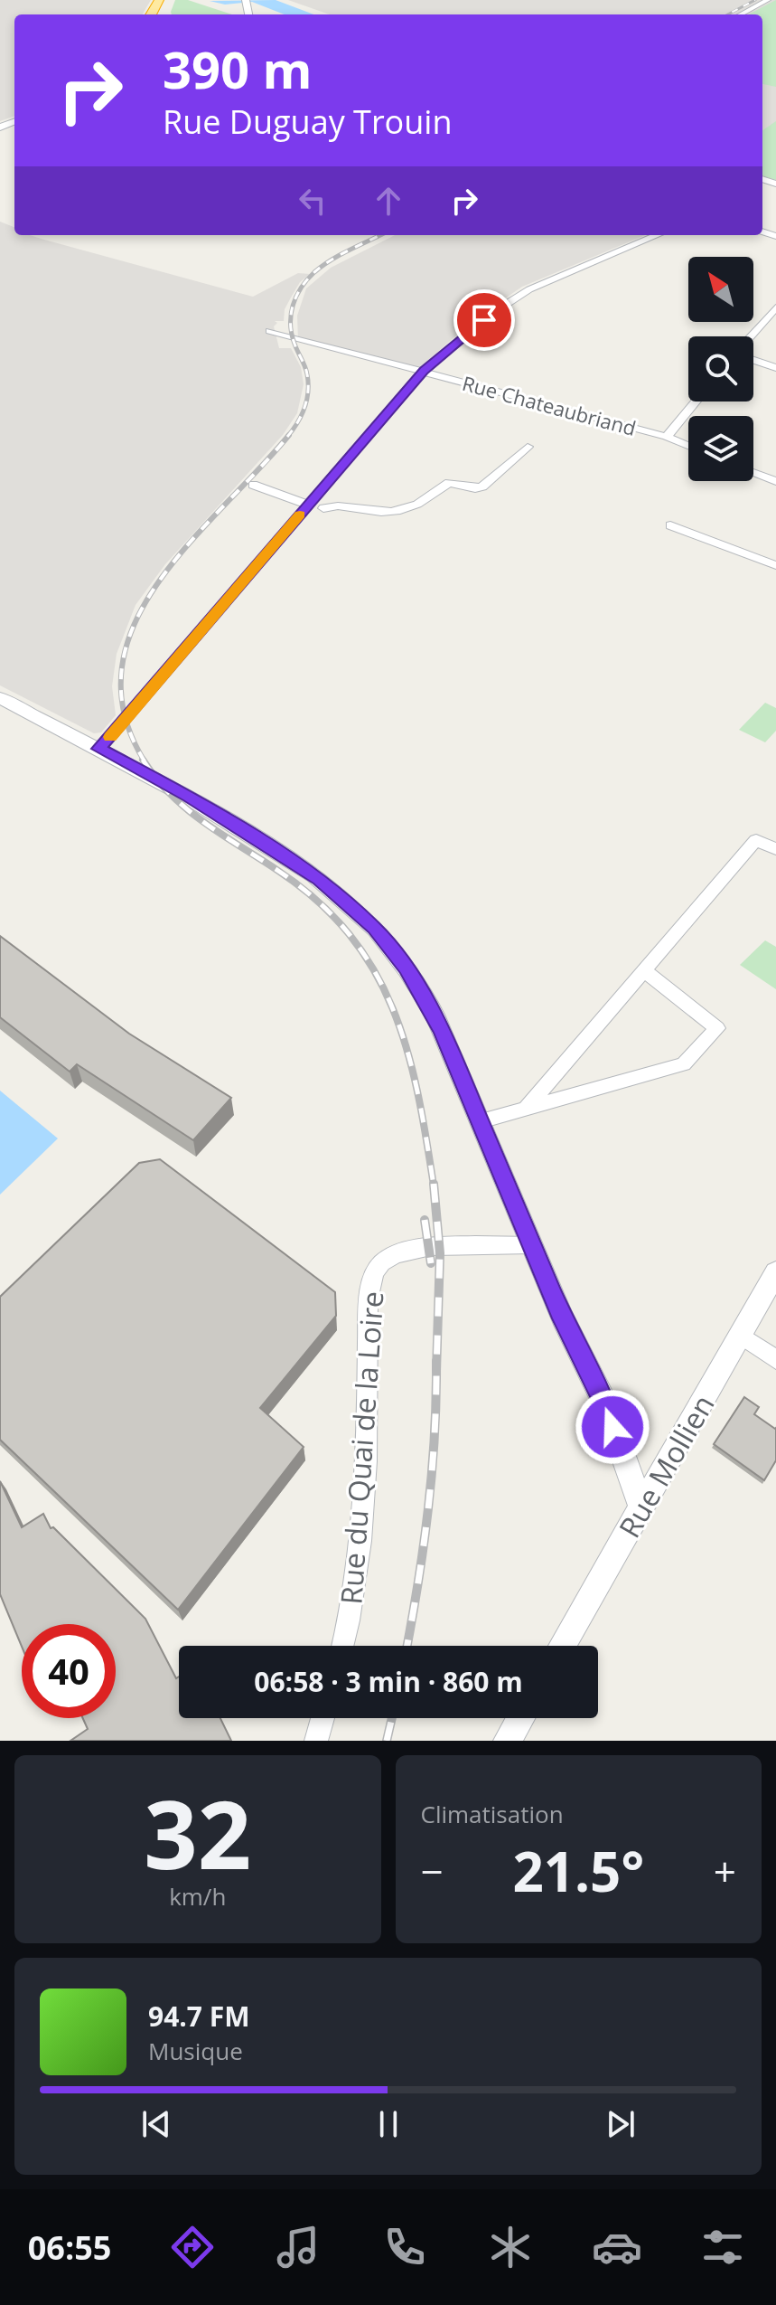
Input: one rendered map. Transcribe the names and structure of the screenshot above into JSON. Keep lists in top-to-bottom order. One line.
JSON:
{"streets":{"street":["Rue Chateaubriand","Rue du Quai de la Loire","Rue Mollien"]},"north":"top left","page":{"turn":["390 m","Rue Duguay Trouin"],"limit":"40","trip":"06:58 · 3 min · 860 m","tile":[["32","km/h"],"Climatisation"],"heat":["−","21.5°","+"],"song":["94.7 FM","Musique"],"tabs":"06:55"}}
